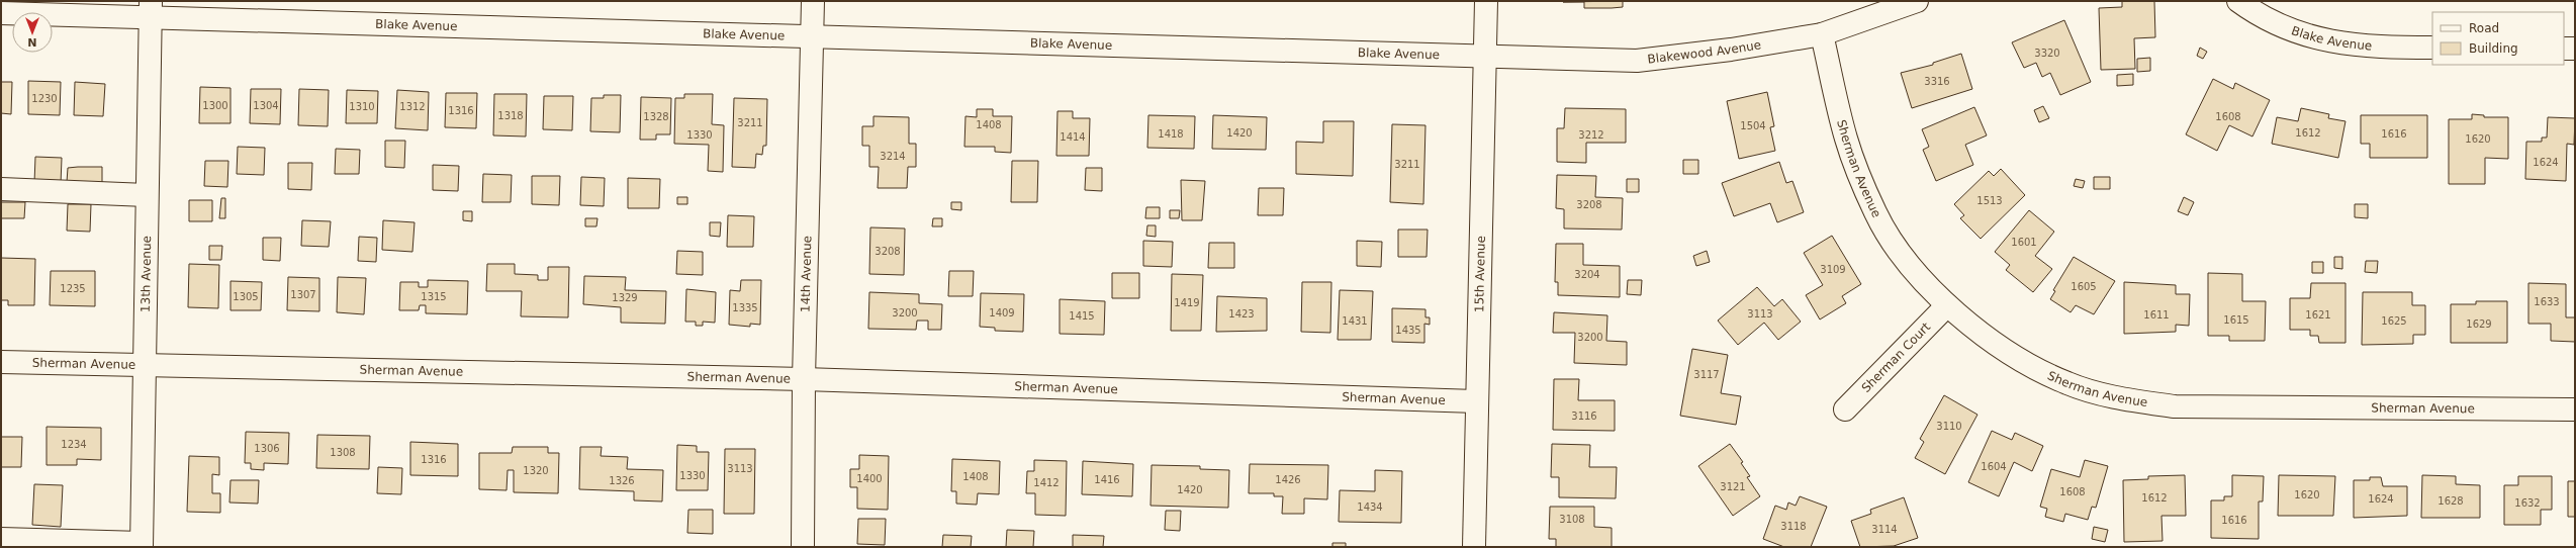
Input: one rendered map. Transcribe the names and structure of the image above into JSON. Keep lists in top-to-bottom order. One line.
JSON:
{"streets":{"street":["Blake Avenue","Blakewood Avenue","Sherman Avenue","13th Avenue","14th Avenue","15th Avenue","Sherman Court"]},"crossings":[["Blake Avenue","Blakewood Avenue"],["Blake Avenue","13th Avenue"],["Blake Avenue","14th Avenue"],["Blake Avenue","15th Avenue"],["Blakewood Avenue","Sherman Avenue"],["Blakewood Avenue","15th Avenue"],["Sherman Avenue","13th Avenue"],["Sherman Avenue","14th Avenue"],["Sherman Avenue","15th Avenue"],["Sherman Avenue","Sherman Court"]],"house_numbers":["3320","3316","1230","1300","1304","1310","1312","1316","1318","1328","1608","3211","1408","1504","1420","1612","1418","1616","1330","3212","1414","1620","3214","1624","3211","1513","3208","1601","3208","3109","3204","1605","1235","1307","1305","1315","1329","1633","1419","1335","3200","1409","1423","3113","1611","1621","1415","1615","1431","1625","1629","1435","3200","3117","3116","3110","1234","1306","1308","1316","1604","3113","1320","1330","1408","1400","1416","1426","1326","1412","3121","1420","1608","1620","1612","1624","1628","1632","1434","3108","1616","3118","3114"],"legend":["Road","Building"],"north":"bottom"}
